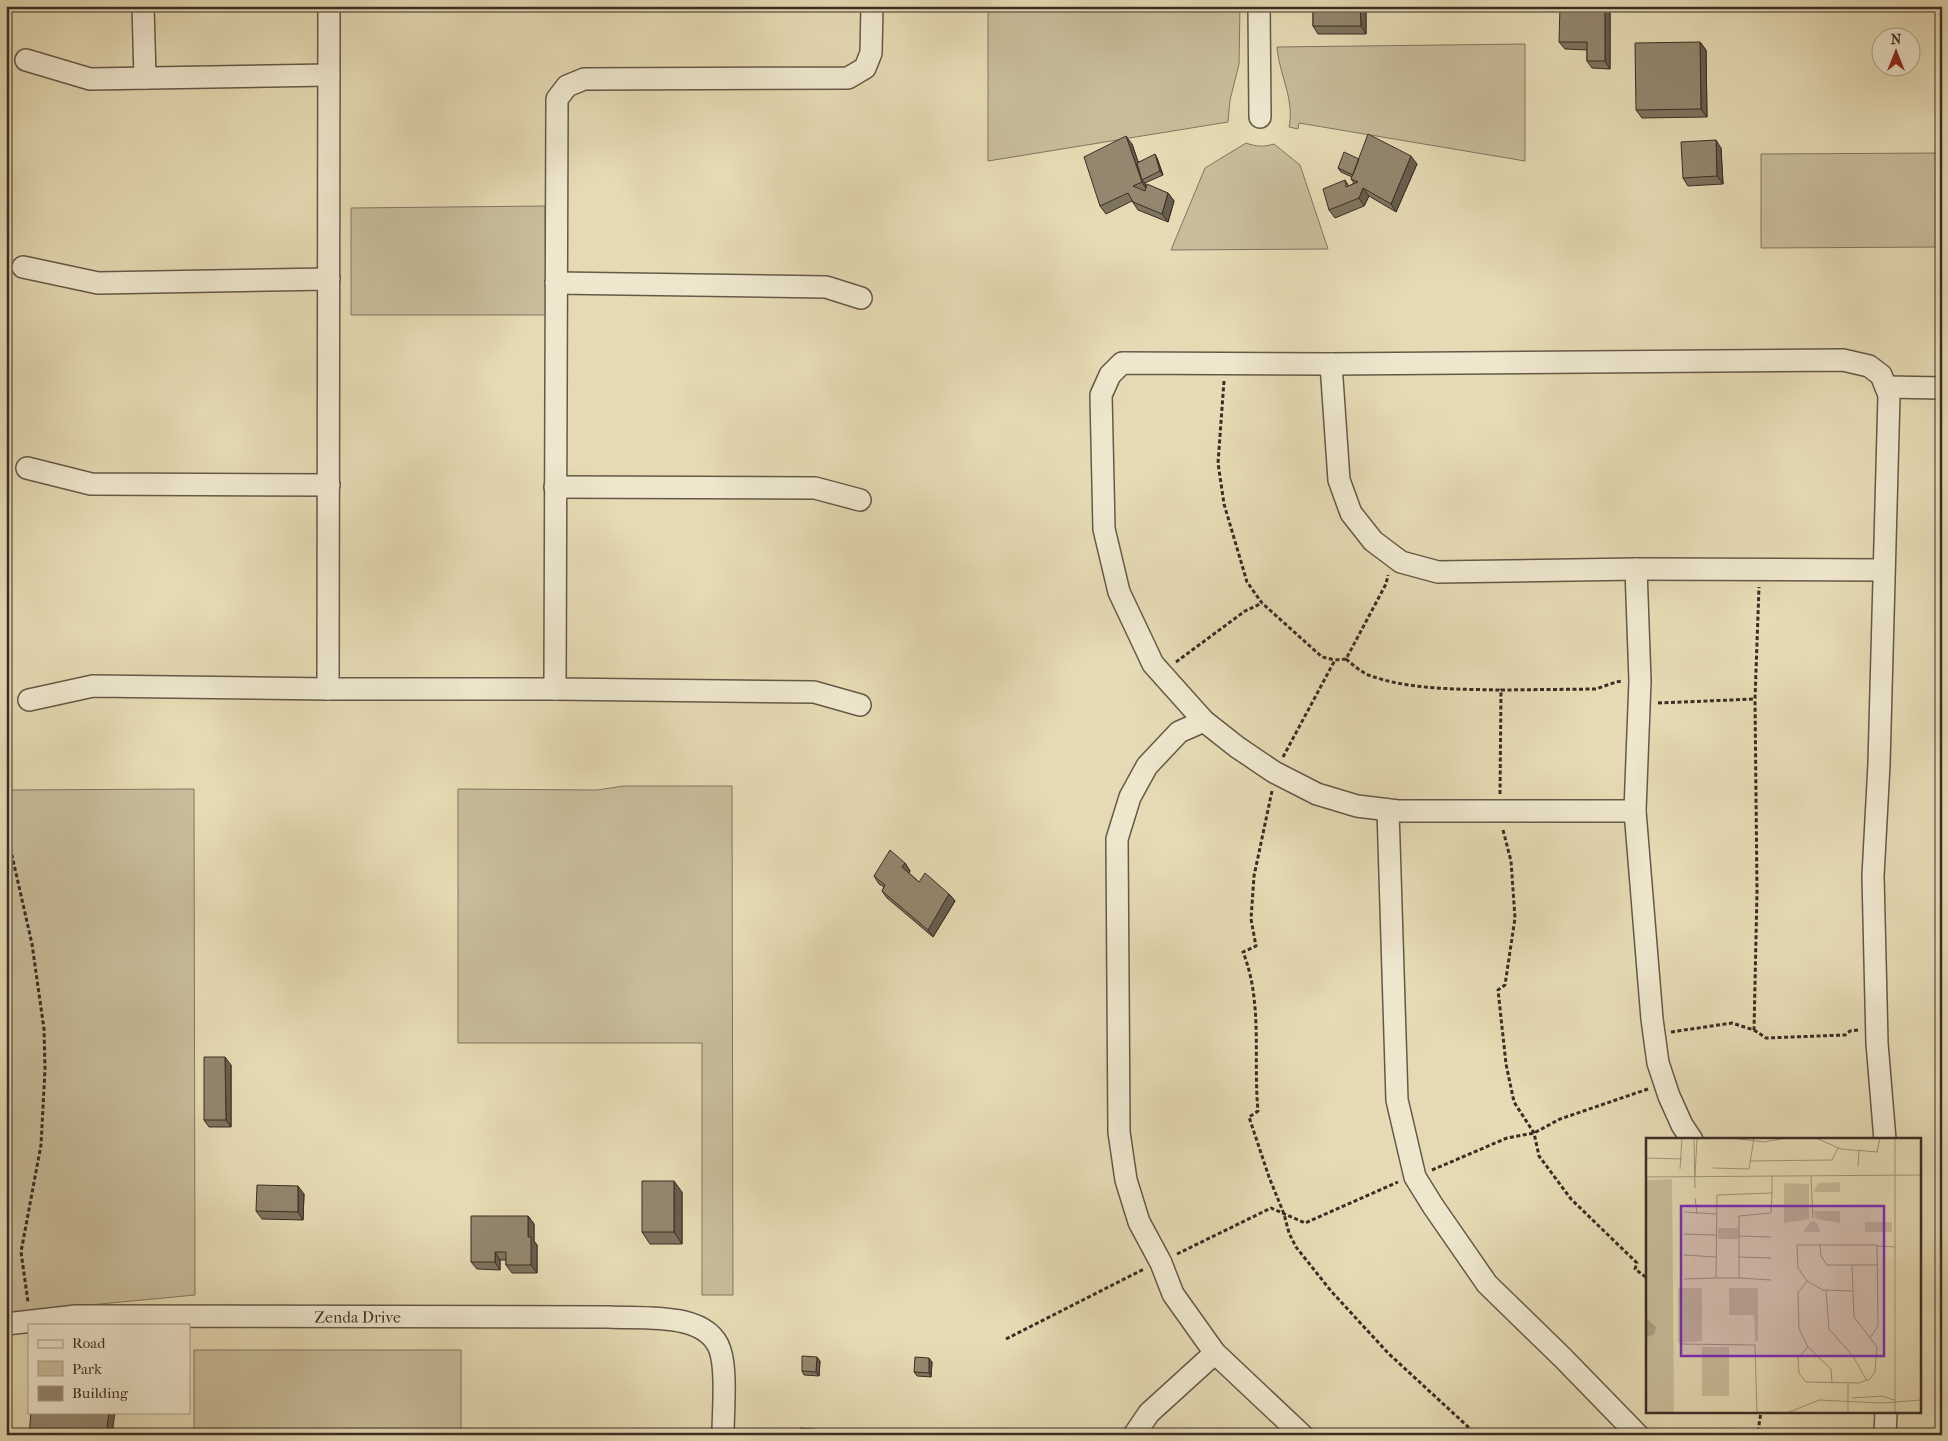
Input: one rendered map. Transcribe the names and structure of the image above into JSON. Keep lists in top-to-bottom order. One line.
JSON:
{"streets":{"street":["Zenda Drive"]},"legend":["Road","Park","Building"],"north":"top"}
